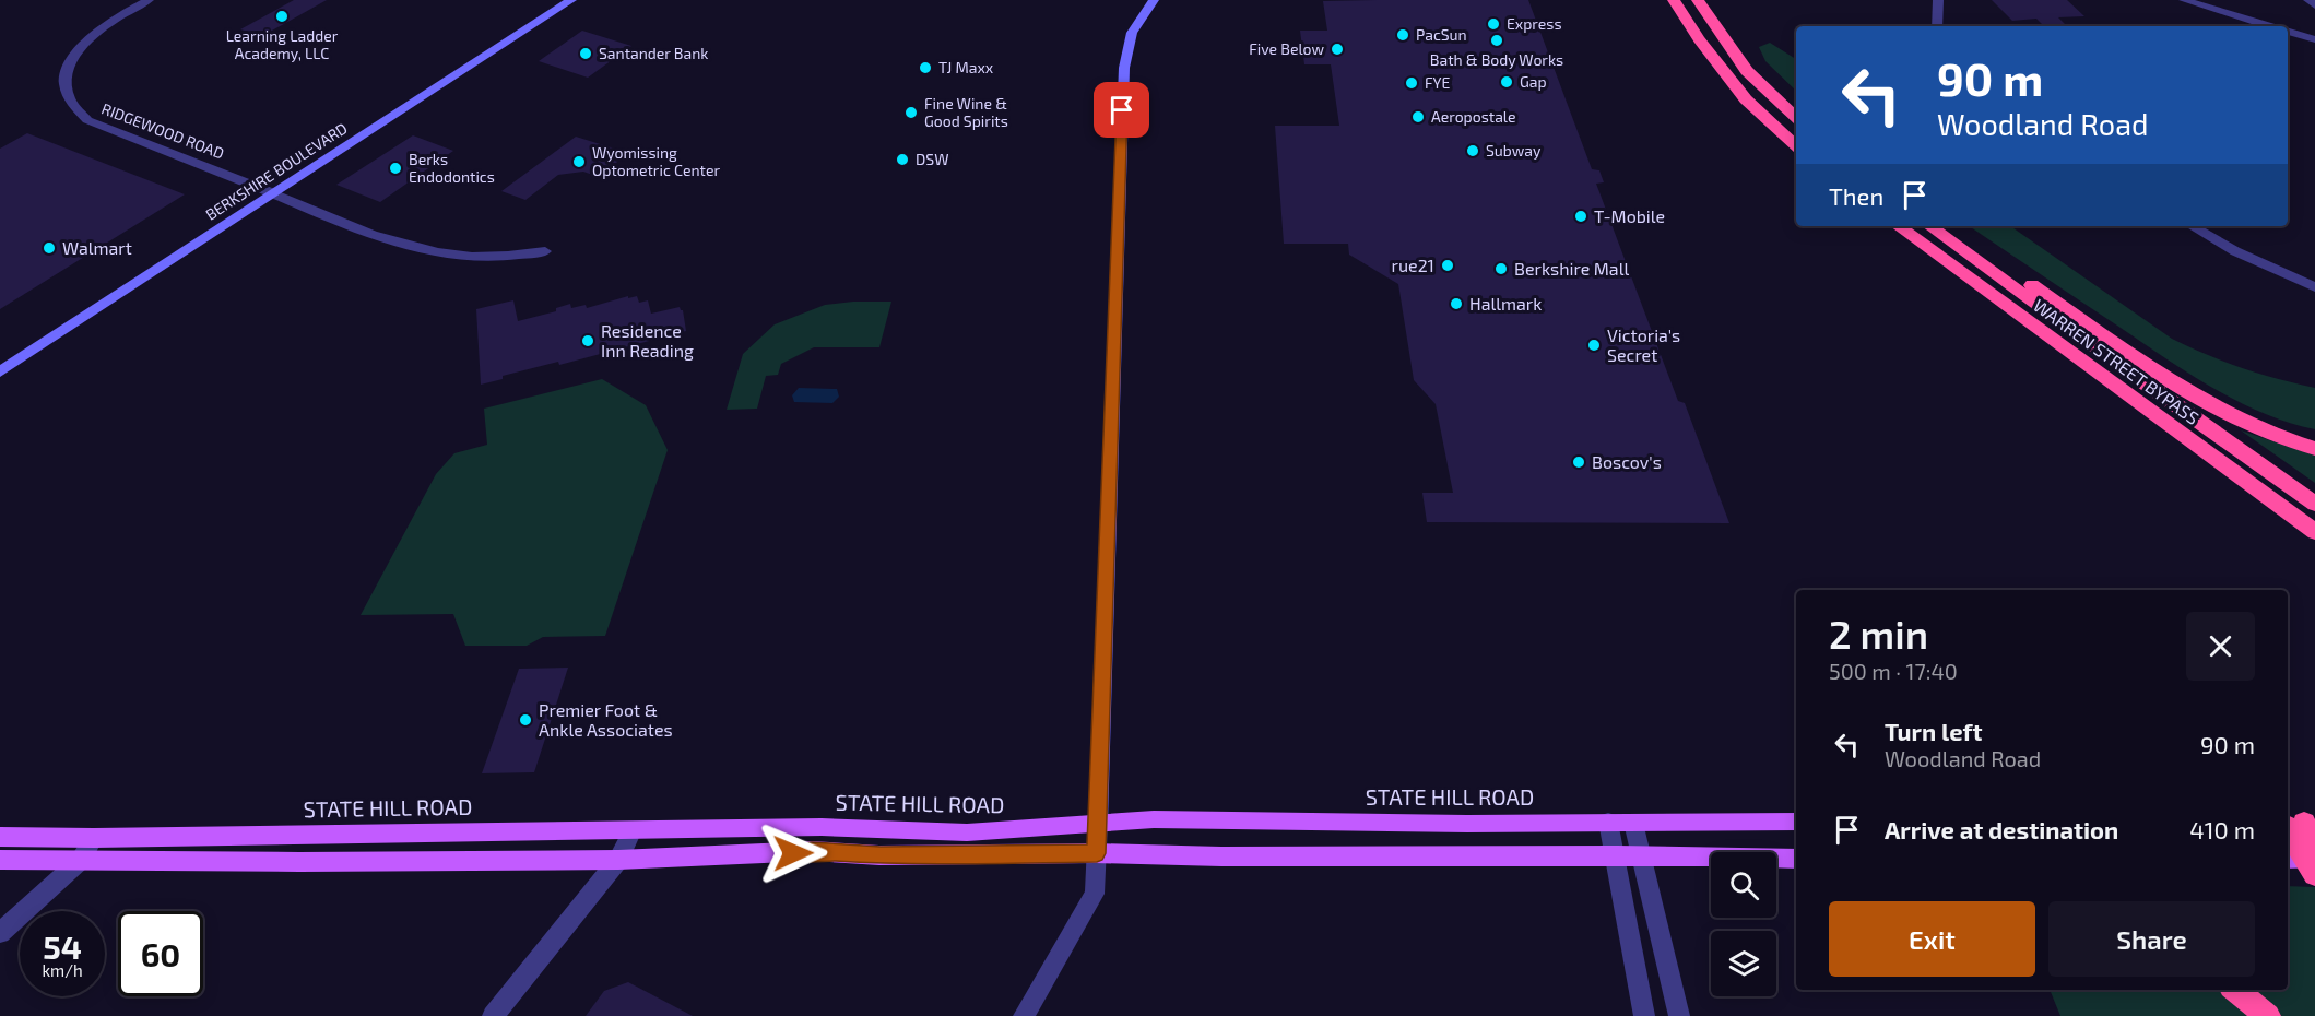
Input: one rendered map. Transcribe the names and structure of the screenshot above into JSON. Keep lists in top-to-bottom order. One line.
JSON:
{"streets":{"highway":["WARREN STREET BYPASS"],"main road":["BERKSHIRE BOULEVARD","STATE HILL ROAD"],"street":["RIDGEWOOD ROAD"]},"crossings":[["RIDGEWOOD ROAD","BERKSHIRE BOULEVARD"]],"places":["Learning Ladder Academy, LLC","Express","PacSun","Bath & Body Works","Five Below","Santander Bank","TJ Maxx","Gap","FYE","Fine Wine & Good Spirits","Aeropostale","Subway","DSW","Wyomissing Optometric Center","Berks Endodontics","T-Mobile","Walmart","rue21","Berkshire Mall","Hallmark","Residence Inn Reading","Victoria's Secret","Boscov's","Premier Foot & Ankle Associates"],"page":{"turn":["90 m","Woodland Road"],"then":"Then","heading":["2 min","500 m · 17:40"],"list":[{"name":"Turn left","note":"Woodland Road","value":"90 m"},{"name":"Arrive at destination","value":"410 m"}],"buttons":["Exit","Share"],"speed":"54 km/h","limit":"60"}}
